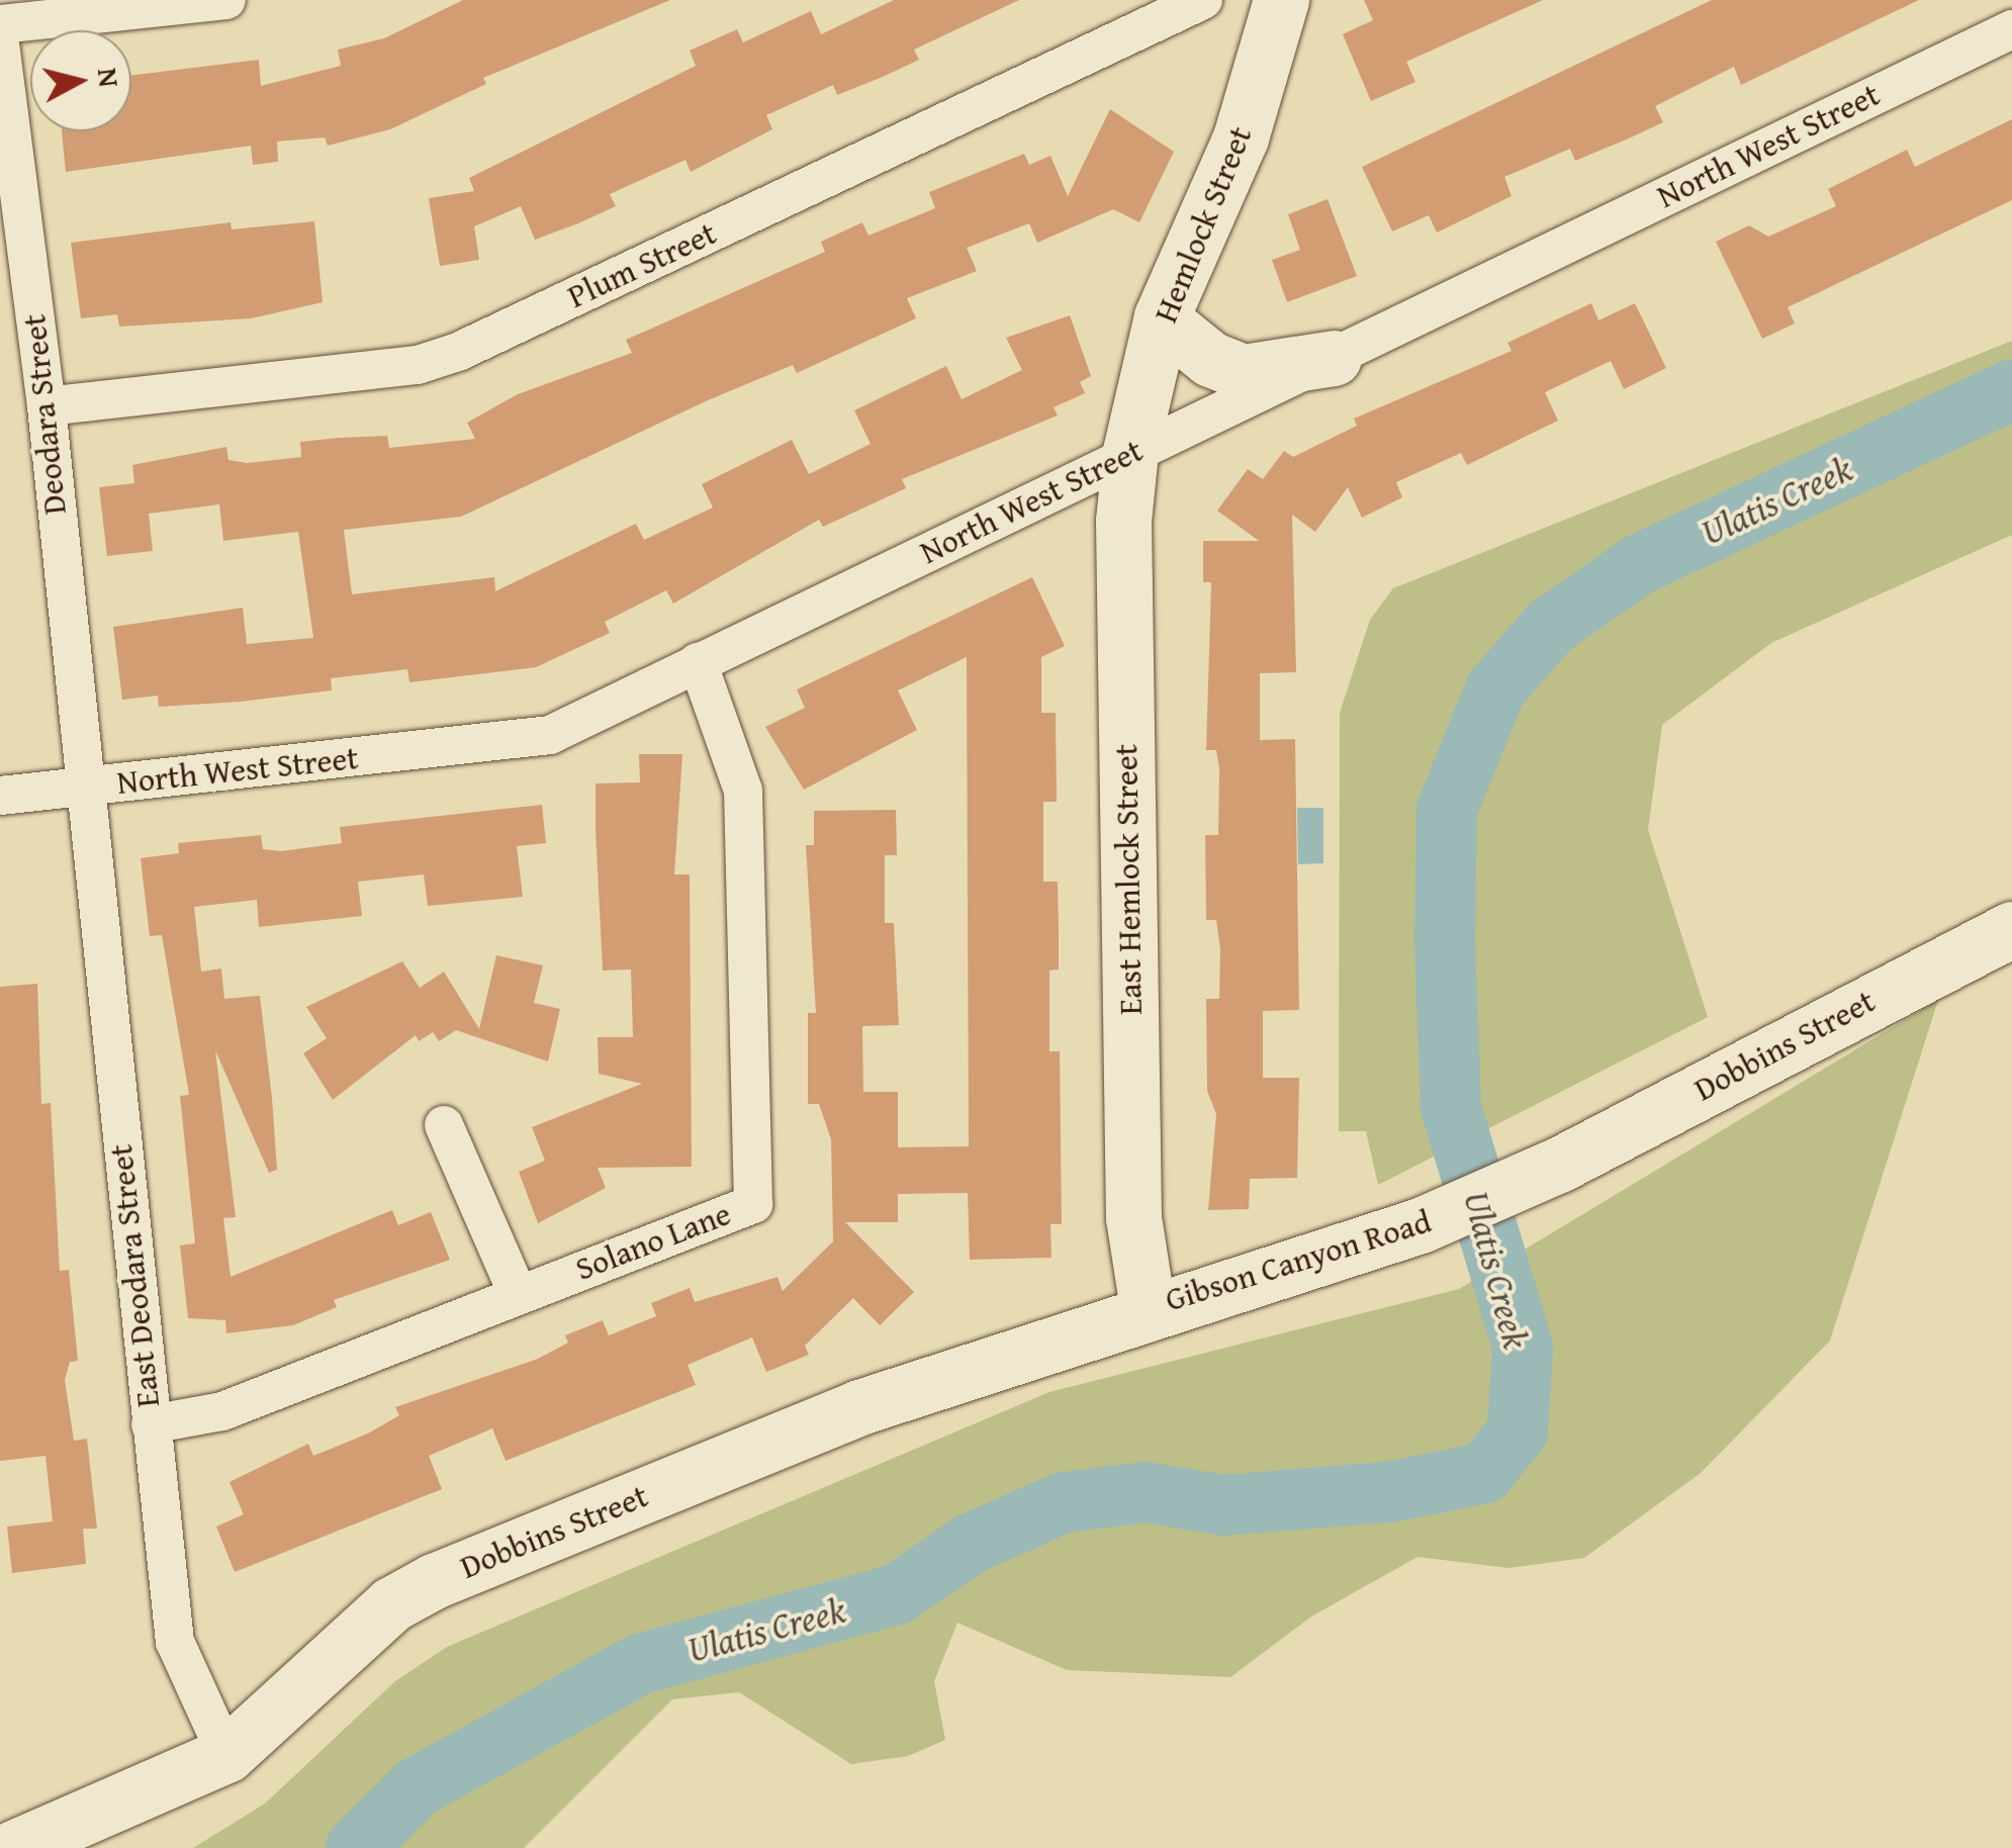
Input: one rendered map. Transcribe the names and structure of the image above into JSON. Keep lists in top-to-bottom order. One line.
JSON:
{"streets":{"main road":["Hemlock Street","East Hemlock Street","Dobbins Street","Gibson Canyon Road"],"street":["North West Street","Plum Street","Deodara Street","Solano Lane","East Deodara Street"]},"crossings":[["North West Street","Hemlock Street"],["North West Street","Deodara Street"],["North West Street","East Hemlock Street"],["North West Street","Solano Lane"],["North West Street","East Deodara Street"],["Hemlock Street","East Hemlock Street"],["Plum Street","Deodara Street"],["Deodara Street","East Deodara Street"],["East Hemlock Street","Dobbins Street"],["East Hemlock Street","Gibson Canyon Road"],["Dobbins Street","Gibson Canyon Road"],["Dobbins Street","East Deodara Street"],["Solano Lane","East Deodara Street"]],"water":["Ulatis Creek"],"north":"right"}
